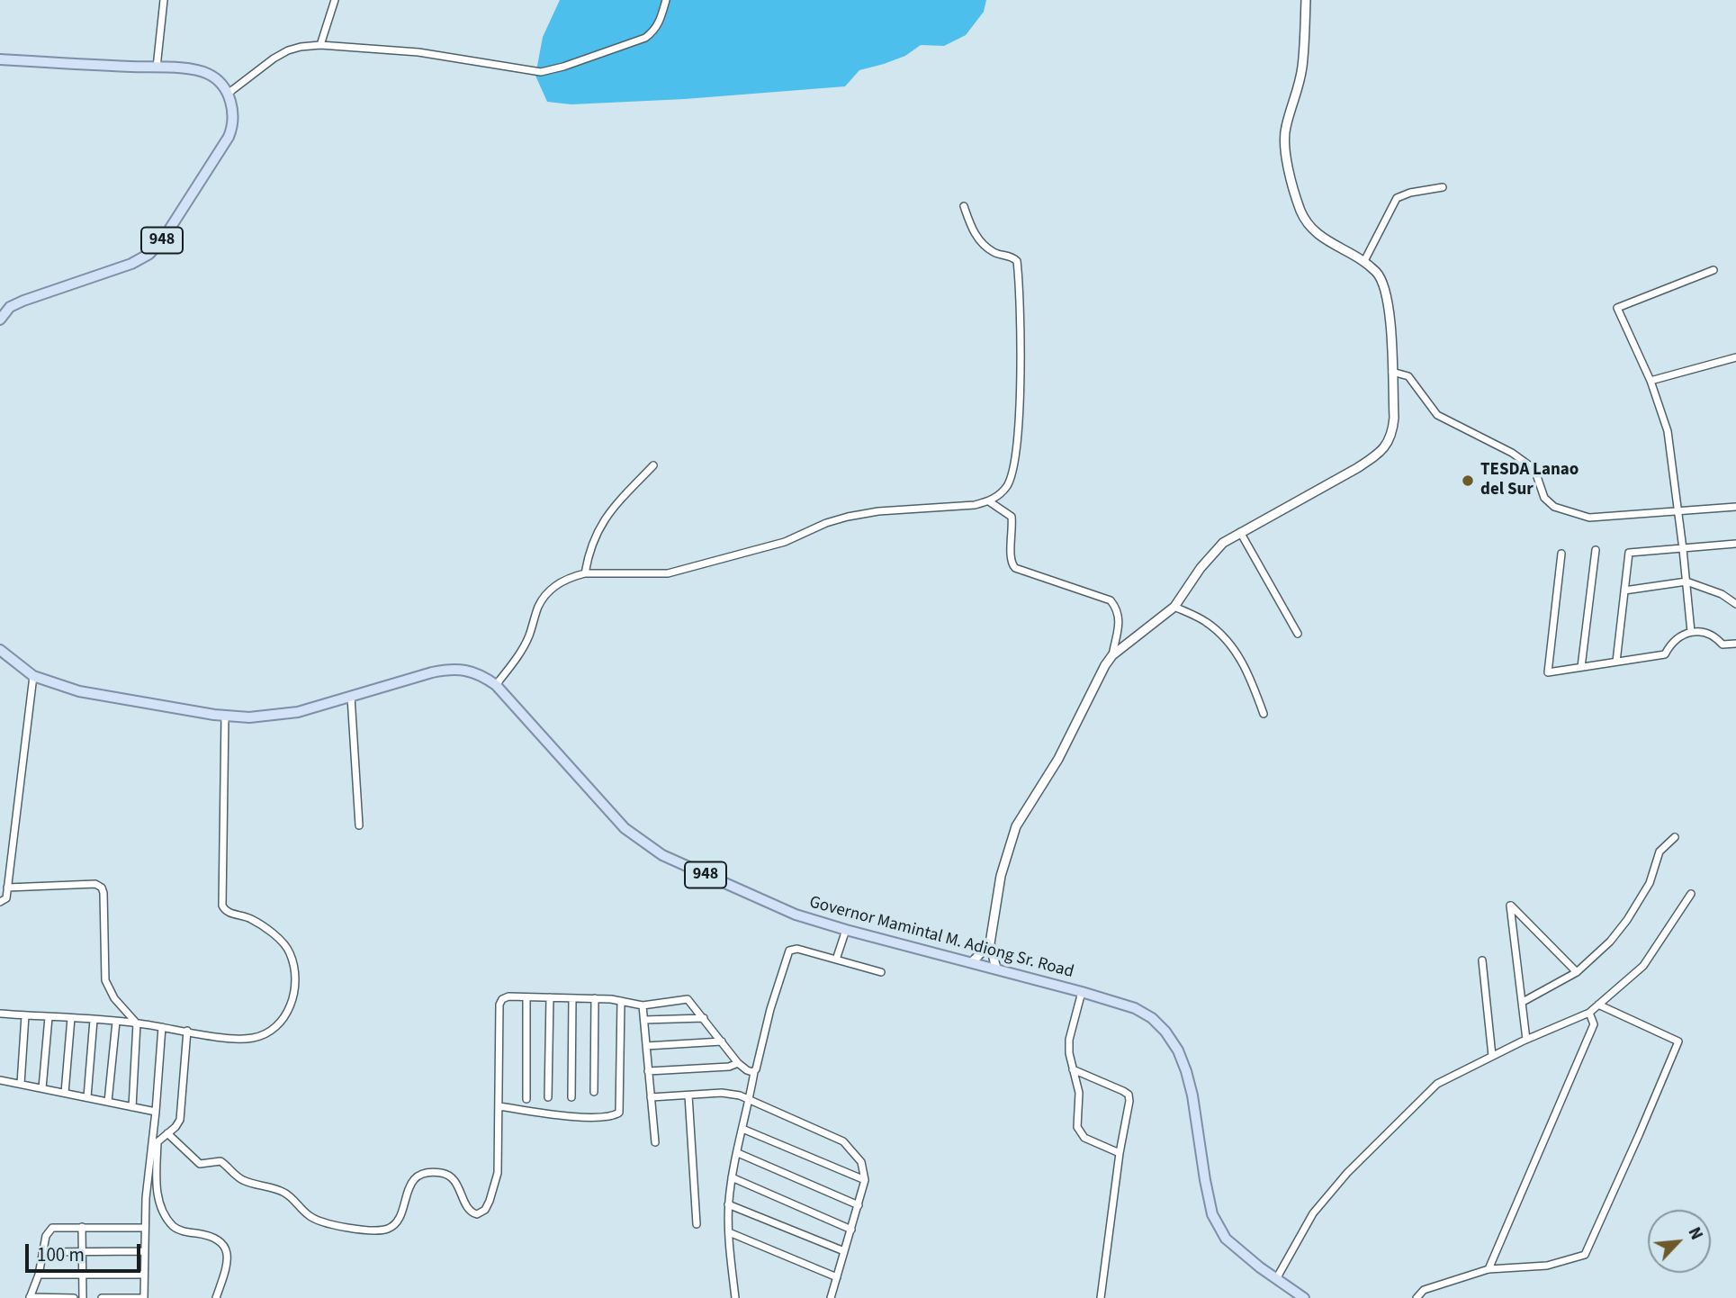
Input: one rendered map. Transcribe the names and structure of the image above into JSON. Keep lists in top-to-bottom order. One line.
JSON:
{"streets":{"main road":["948","Governor Mamintal M. Adiong Sr. Road"]},"places":["TESDA Lanao del Sur"],"scale_bar":"100 m","north":"top right"}
